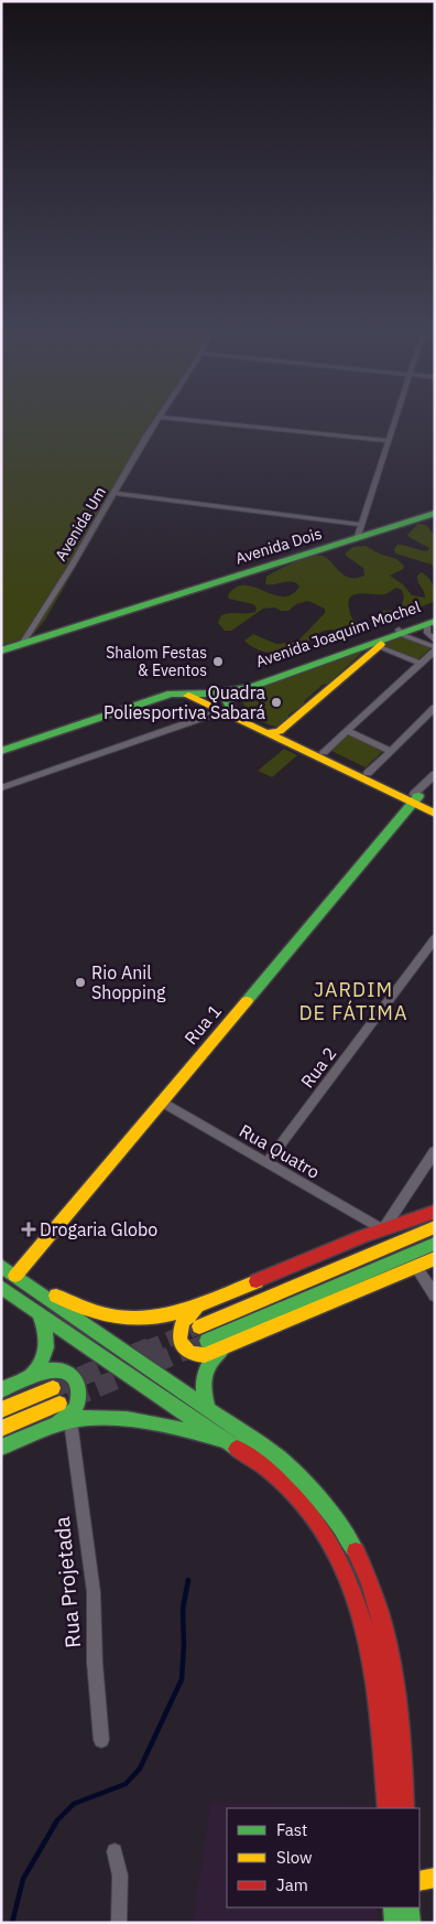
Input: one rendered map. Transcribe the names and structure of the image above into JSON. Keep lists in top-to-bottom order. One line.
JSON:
{"streets":{"main road":["Avenida Dois","Avenida Joaquim Mochel","Rua 1"],"street":["Avenida Um","Rua 2","Rua Quatro","Rua Projetada"]},"crossings":[["Avenida Um","Avenida Dois"],["Rua 1","Rua Quatro"],["Rua 2","Rua Quatro"]],"districts":["JARDIM DE FÁTIMA"],"places":{"other":["Shalom Festas & Eventos","Quadra Poliesportiva Sabará","Rio Anil Shopping"],"health":["Drogaria Globo"]},"legend":["Fast","Slow","Jam"]}
